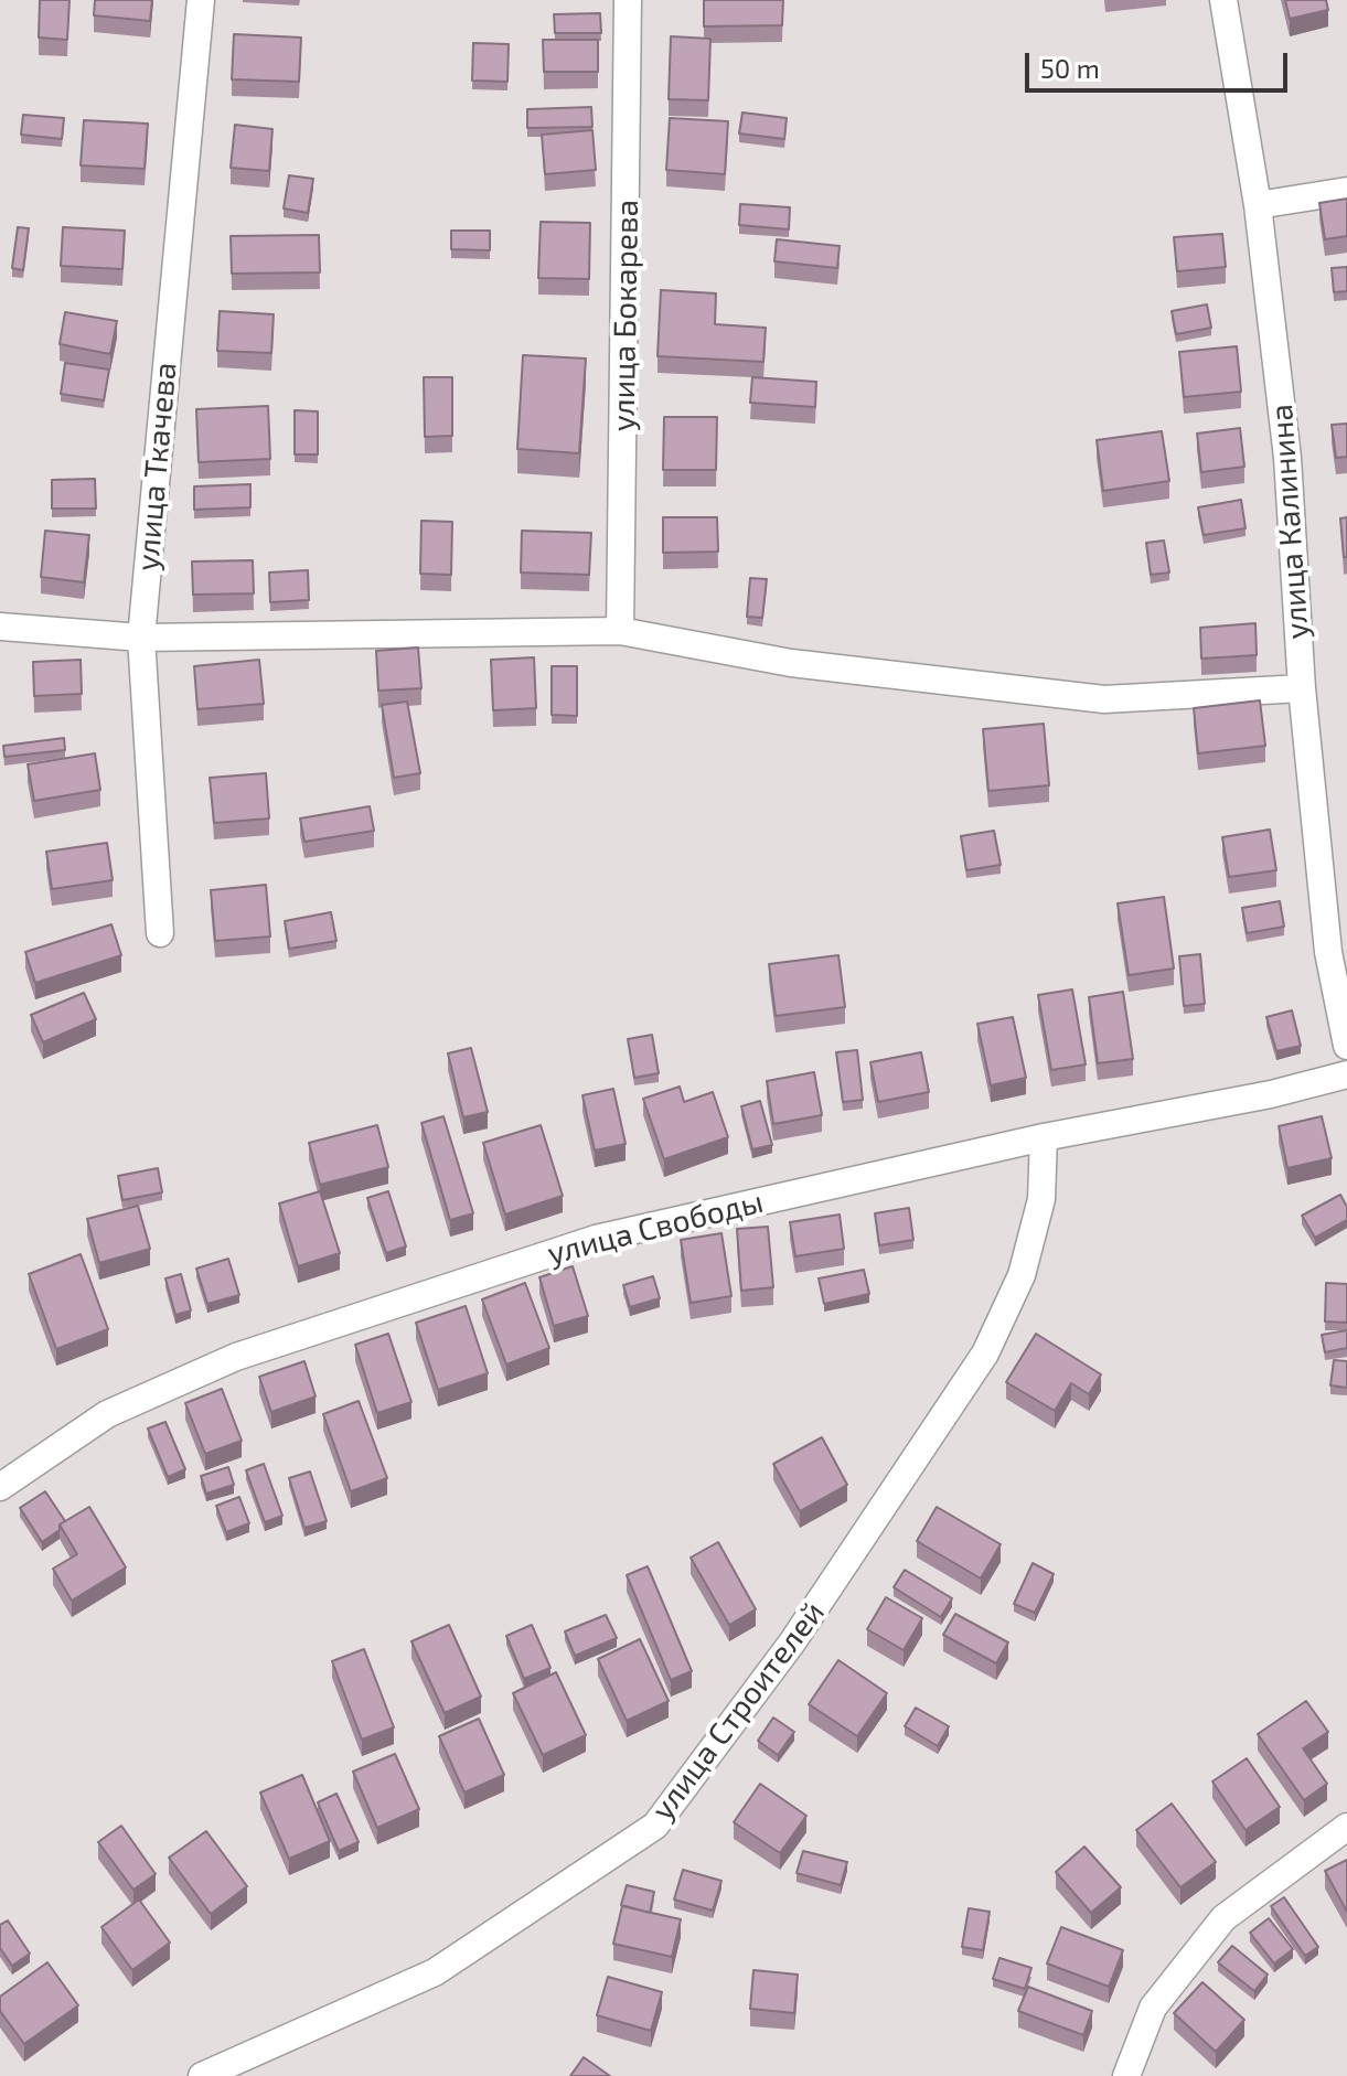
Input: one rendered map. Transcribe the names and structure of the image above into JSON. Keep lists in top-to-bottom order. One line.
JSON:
{"streets":{"street":["улица Бокарева","улица Ткачева","улица Калинина","улица Свободы","улица Строителей"]},"crossings":[["улица Свободы","улица Строителей"]],"scale_bar":"50 m"}
